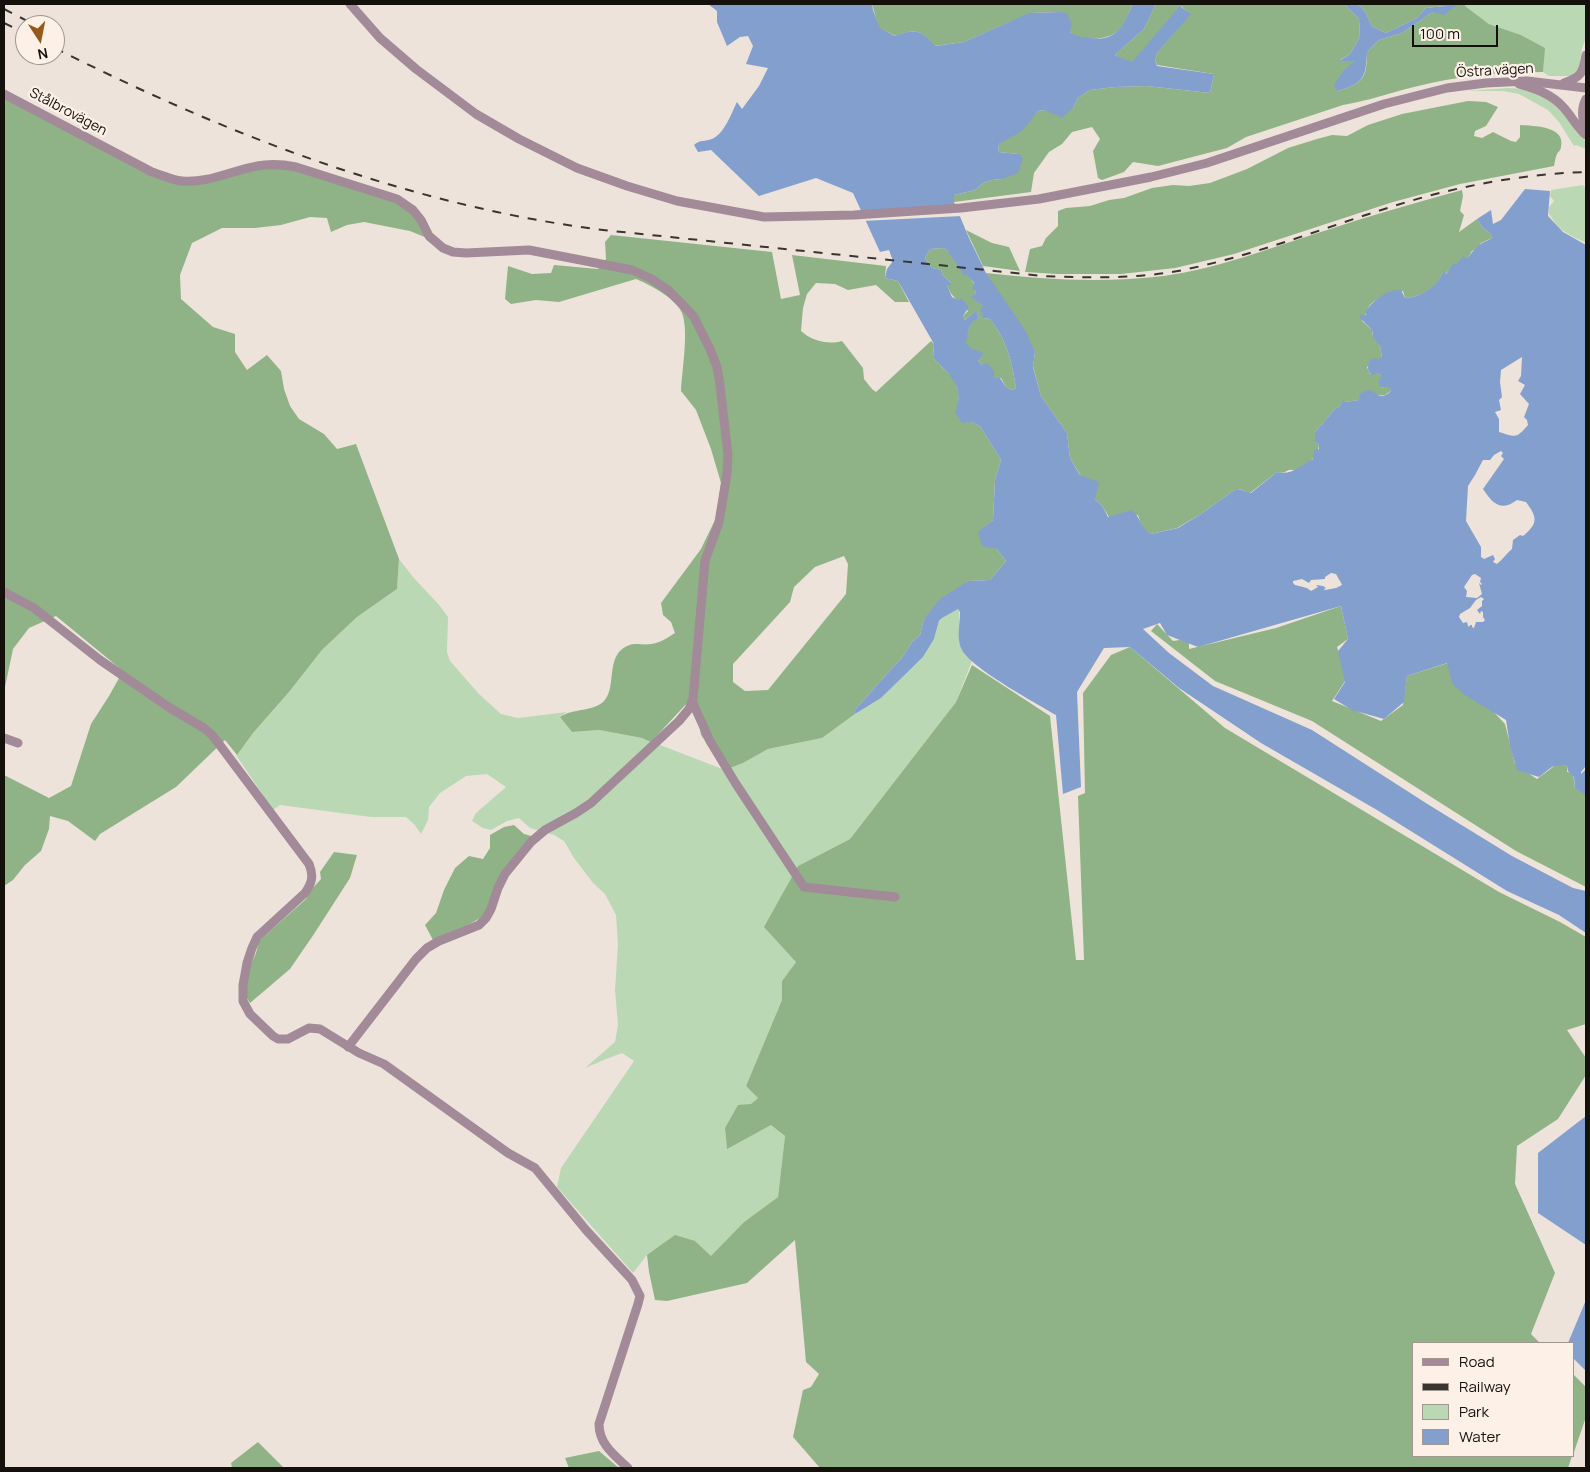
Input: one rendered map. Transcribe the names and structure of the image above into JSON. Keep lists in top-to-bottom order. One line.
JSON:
{"streets":{"street":["Östra vägen","Stålbrovägen"]},"legend":["Road","Railway","Park","Water"],"scale_bar":"100 m","north":"bottom"}
